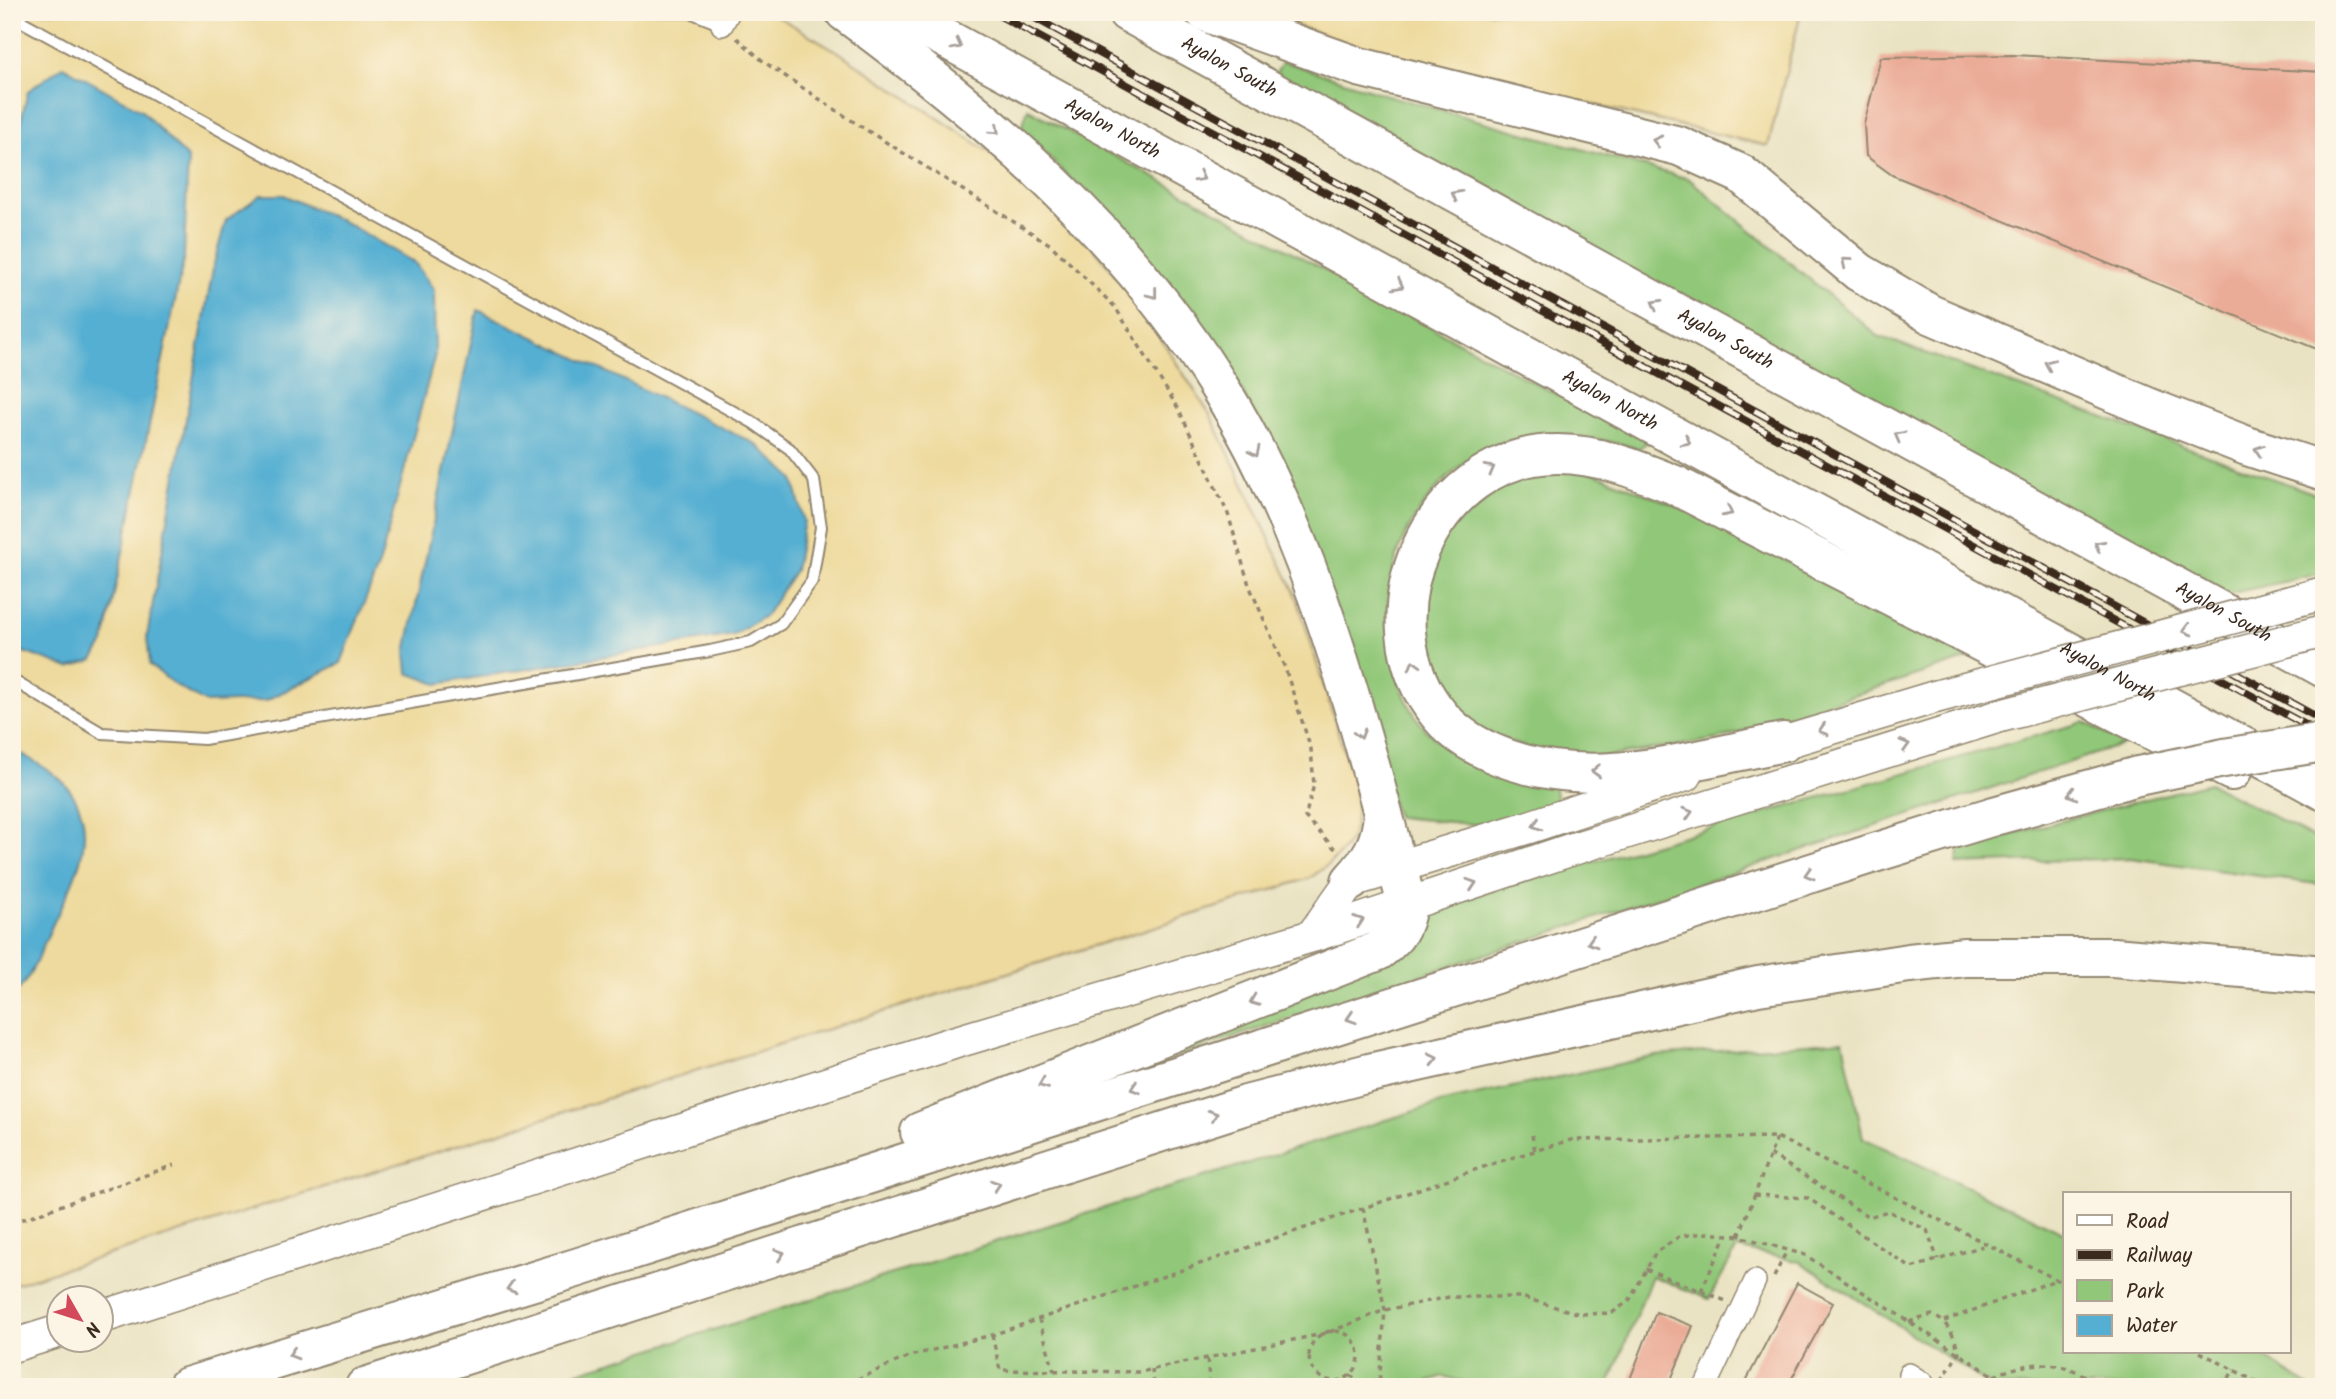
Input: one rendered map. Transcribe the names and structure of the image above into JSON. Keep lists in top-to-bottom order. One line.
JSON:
{"streets":{"highway":["Ayalon South","Ayalon North"]},"legend":["Road","Railway","Park","Water"],"north":"bottom right"}
